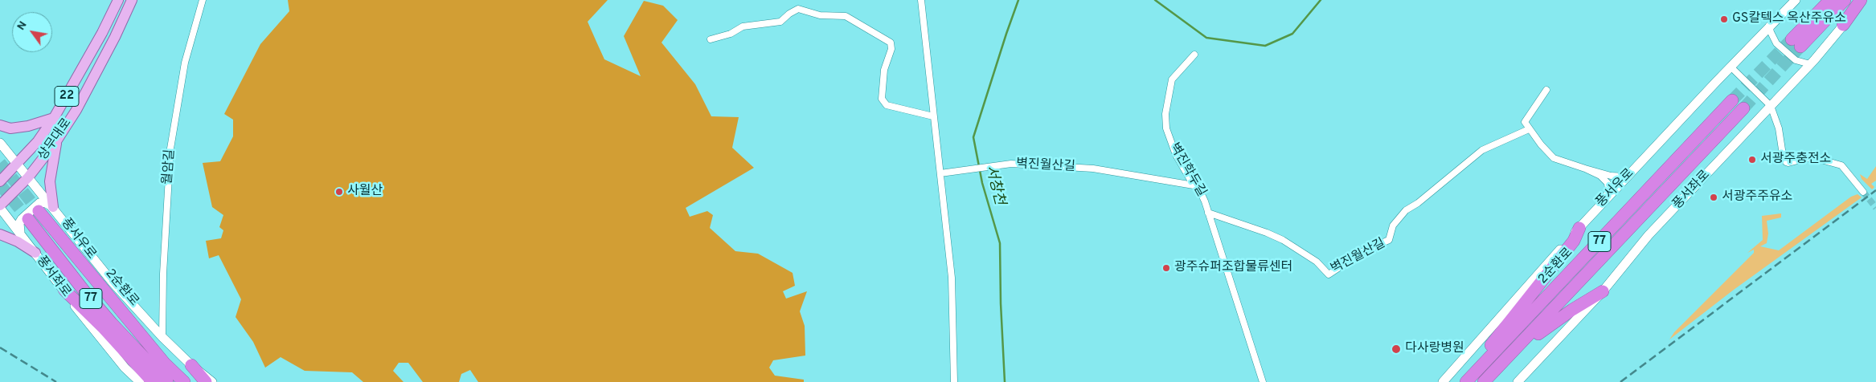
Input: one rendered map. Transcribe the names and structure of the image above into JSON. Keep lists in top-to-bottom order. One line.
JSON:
{"streets":{"highway":["77","2순환로"],"main road":["22","상무대로"],"street":["벽진월산길","월암길","벽진학두길","풍서우로","풍서좌로"]},"crossings":[["상무대로","풍서우로"],["상무대로","풍서좌로"],["벽진월산길","벽진학두길"],["월암길","풍서우로"]],"water":["서창천"],"places":["GS칼텍스 옥산주유소","서광주충전소","사월산","서광주주유소","광주슈퍼조합물류센터","다사랑병원"],"north":"top left"}
